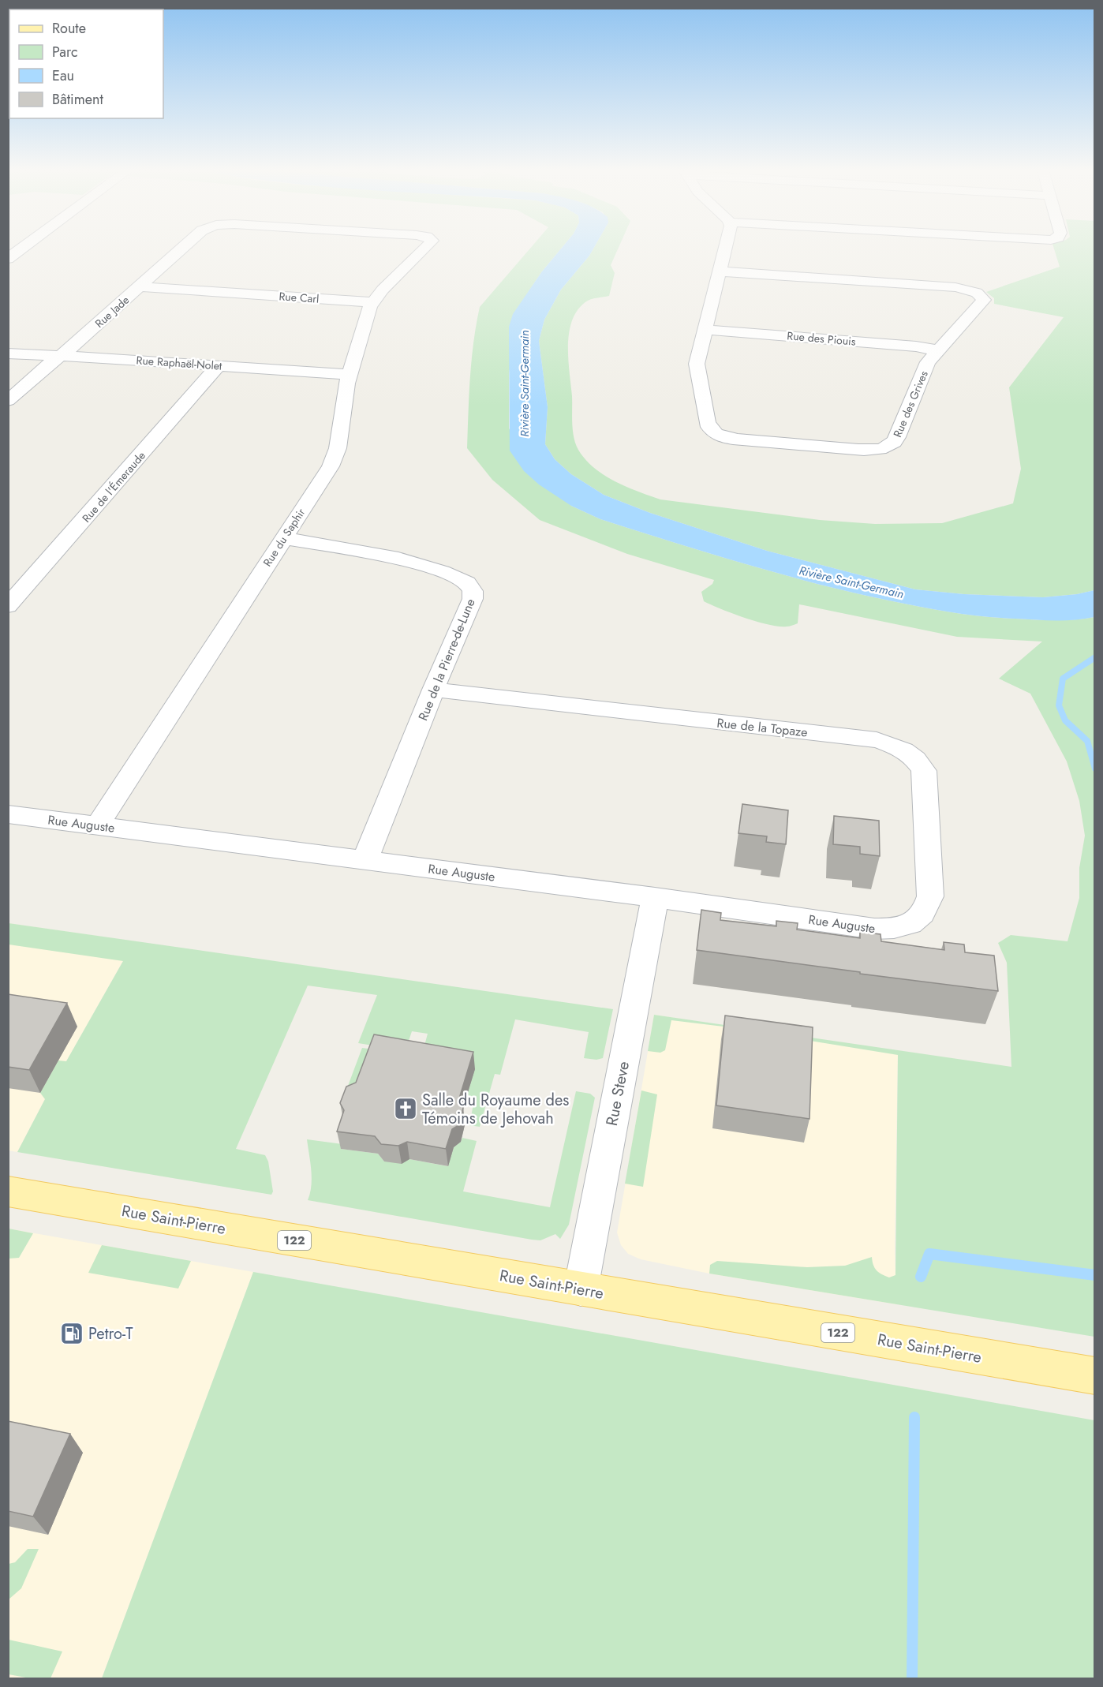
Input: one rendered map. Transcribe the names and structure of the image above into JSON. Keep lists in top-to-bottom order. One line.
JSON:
{"streets":{"main road":["Rue Saint-Pierre","122"],"street":["Rue Carl","Rue Jade","Rue des Piouis","Rue Raphaël-Nolet","Rue des Grives","Rue de l'Émeraude","Rue du Saphir","Rue de la Pierre-de-Lune","Rue de la Topaze","Rue Auguste","Rue Steve"]},"crossings":[["Rue Carl","Rue Jade"],["Rue Carl","Rue du Saphir"],["Rue Jade","Rue Raphaël-Nolet"],["Rue des Piouis","Rue des Grives"],["Rue Raphaël-Nolet","Rue de l'Émeraude"],["Rue Raphaël-Nolet","Rue du Saphir"],["Rue du Saphir","Rue de la Pierre-de-Lune"],["Rue du Saphir","Rue Auguste"],["Rue de la Pierre-de-Lune","Rue de la Topaze"],["Rue de la Pierre-de-Lune","Rue Auguste"],["Rue de la Topaze","Rue Auguste"],["Rue Auguste","Rue Steve"],["Rue Steve","Rue Saint-Pierre"]],"water":["Rivière Saint-Germain"],"places":{"church":["Salle du Royaume des Témoins de Jehovah"],"fuel station":["Petro-T"]},"legend":["Route","Parc","Eau","Bâtiment"]}
